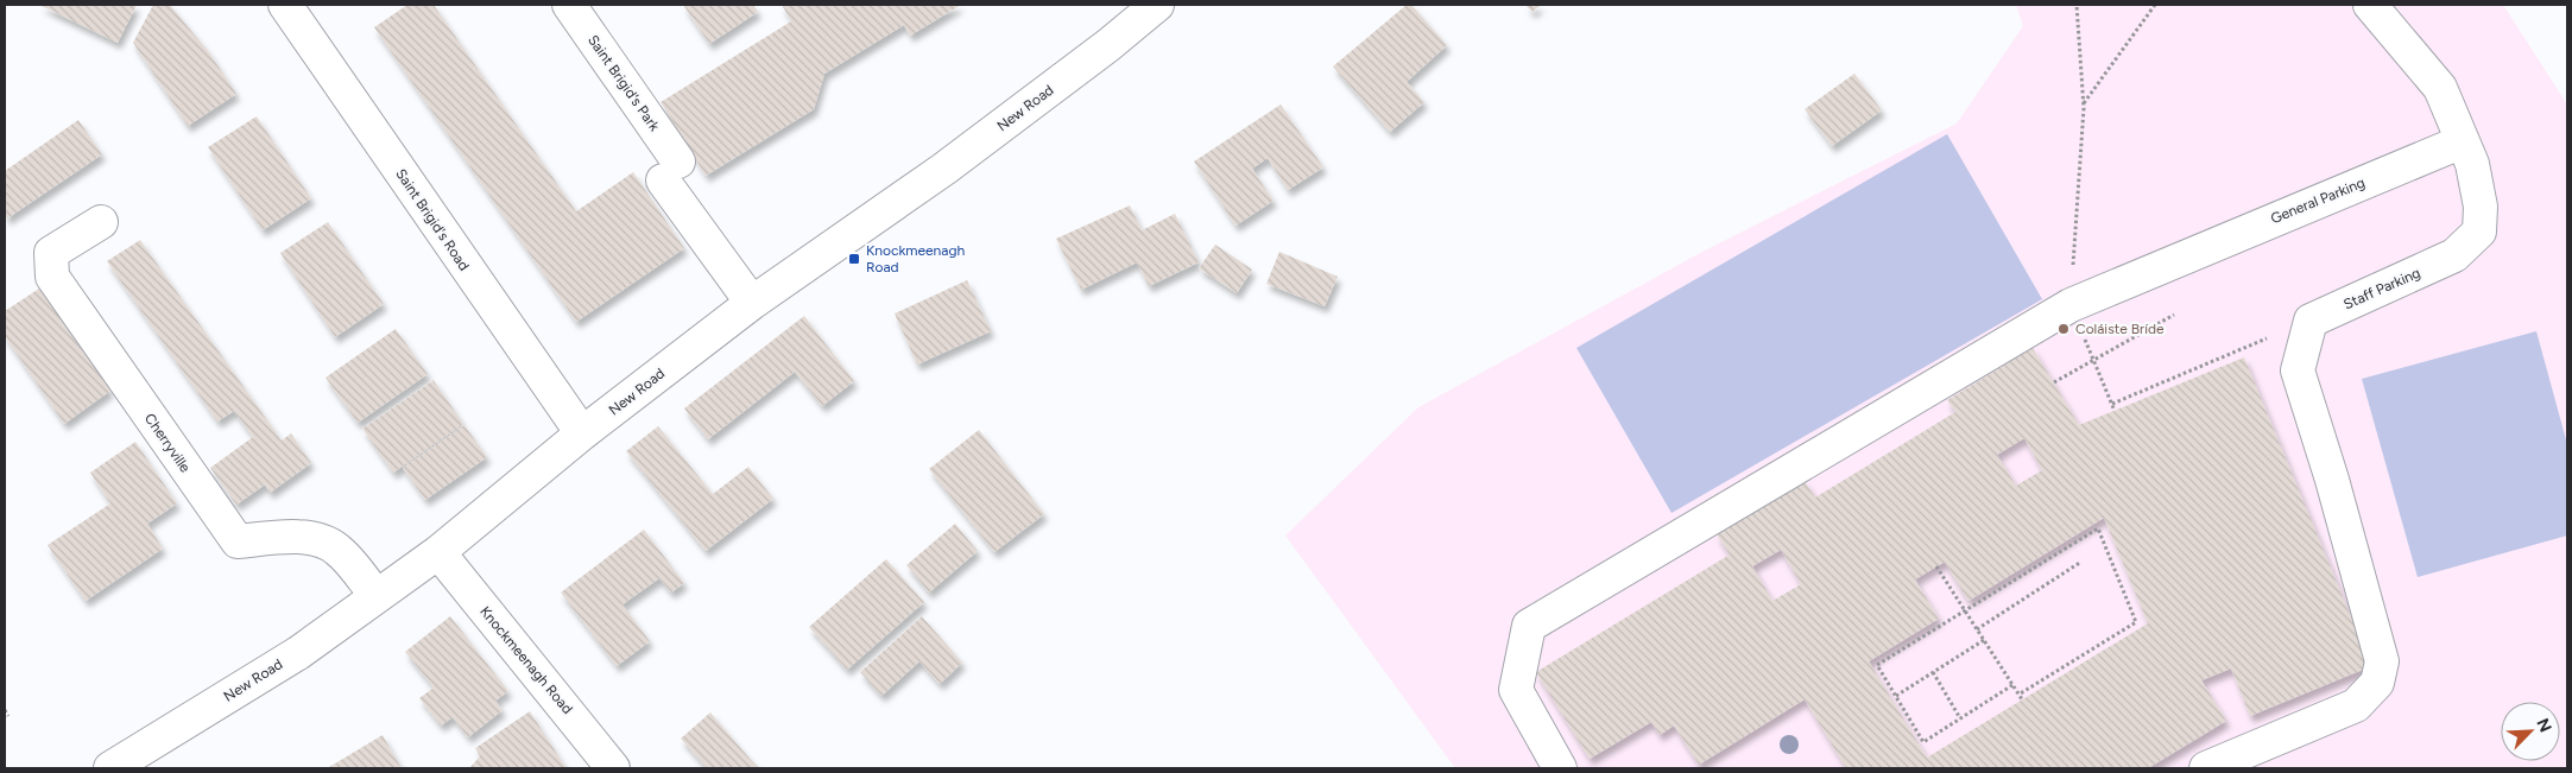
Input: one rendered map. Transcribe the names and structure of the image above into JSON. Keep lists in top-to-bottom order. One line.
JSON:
{"streets":{"street":["Saint Brigid's Park","New Road","General Parking","Saint Brigid's Road","Staff Parking","Cherryville","Knockmeenagh Road"]},"crossings":[["Saint Brigid's Park","New Road"],["New Road","Saint Brigid's Road"],["New Road","Cherryville"],["New Road","Knockmeenagh Road"],["General Parking","Staff Parking"]],"places":{"transit":["Knockmeenagh Road"],"other":["Coláiste Bríde"]},"north":"top right"}
